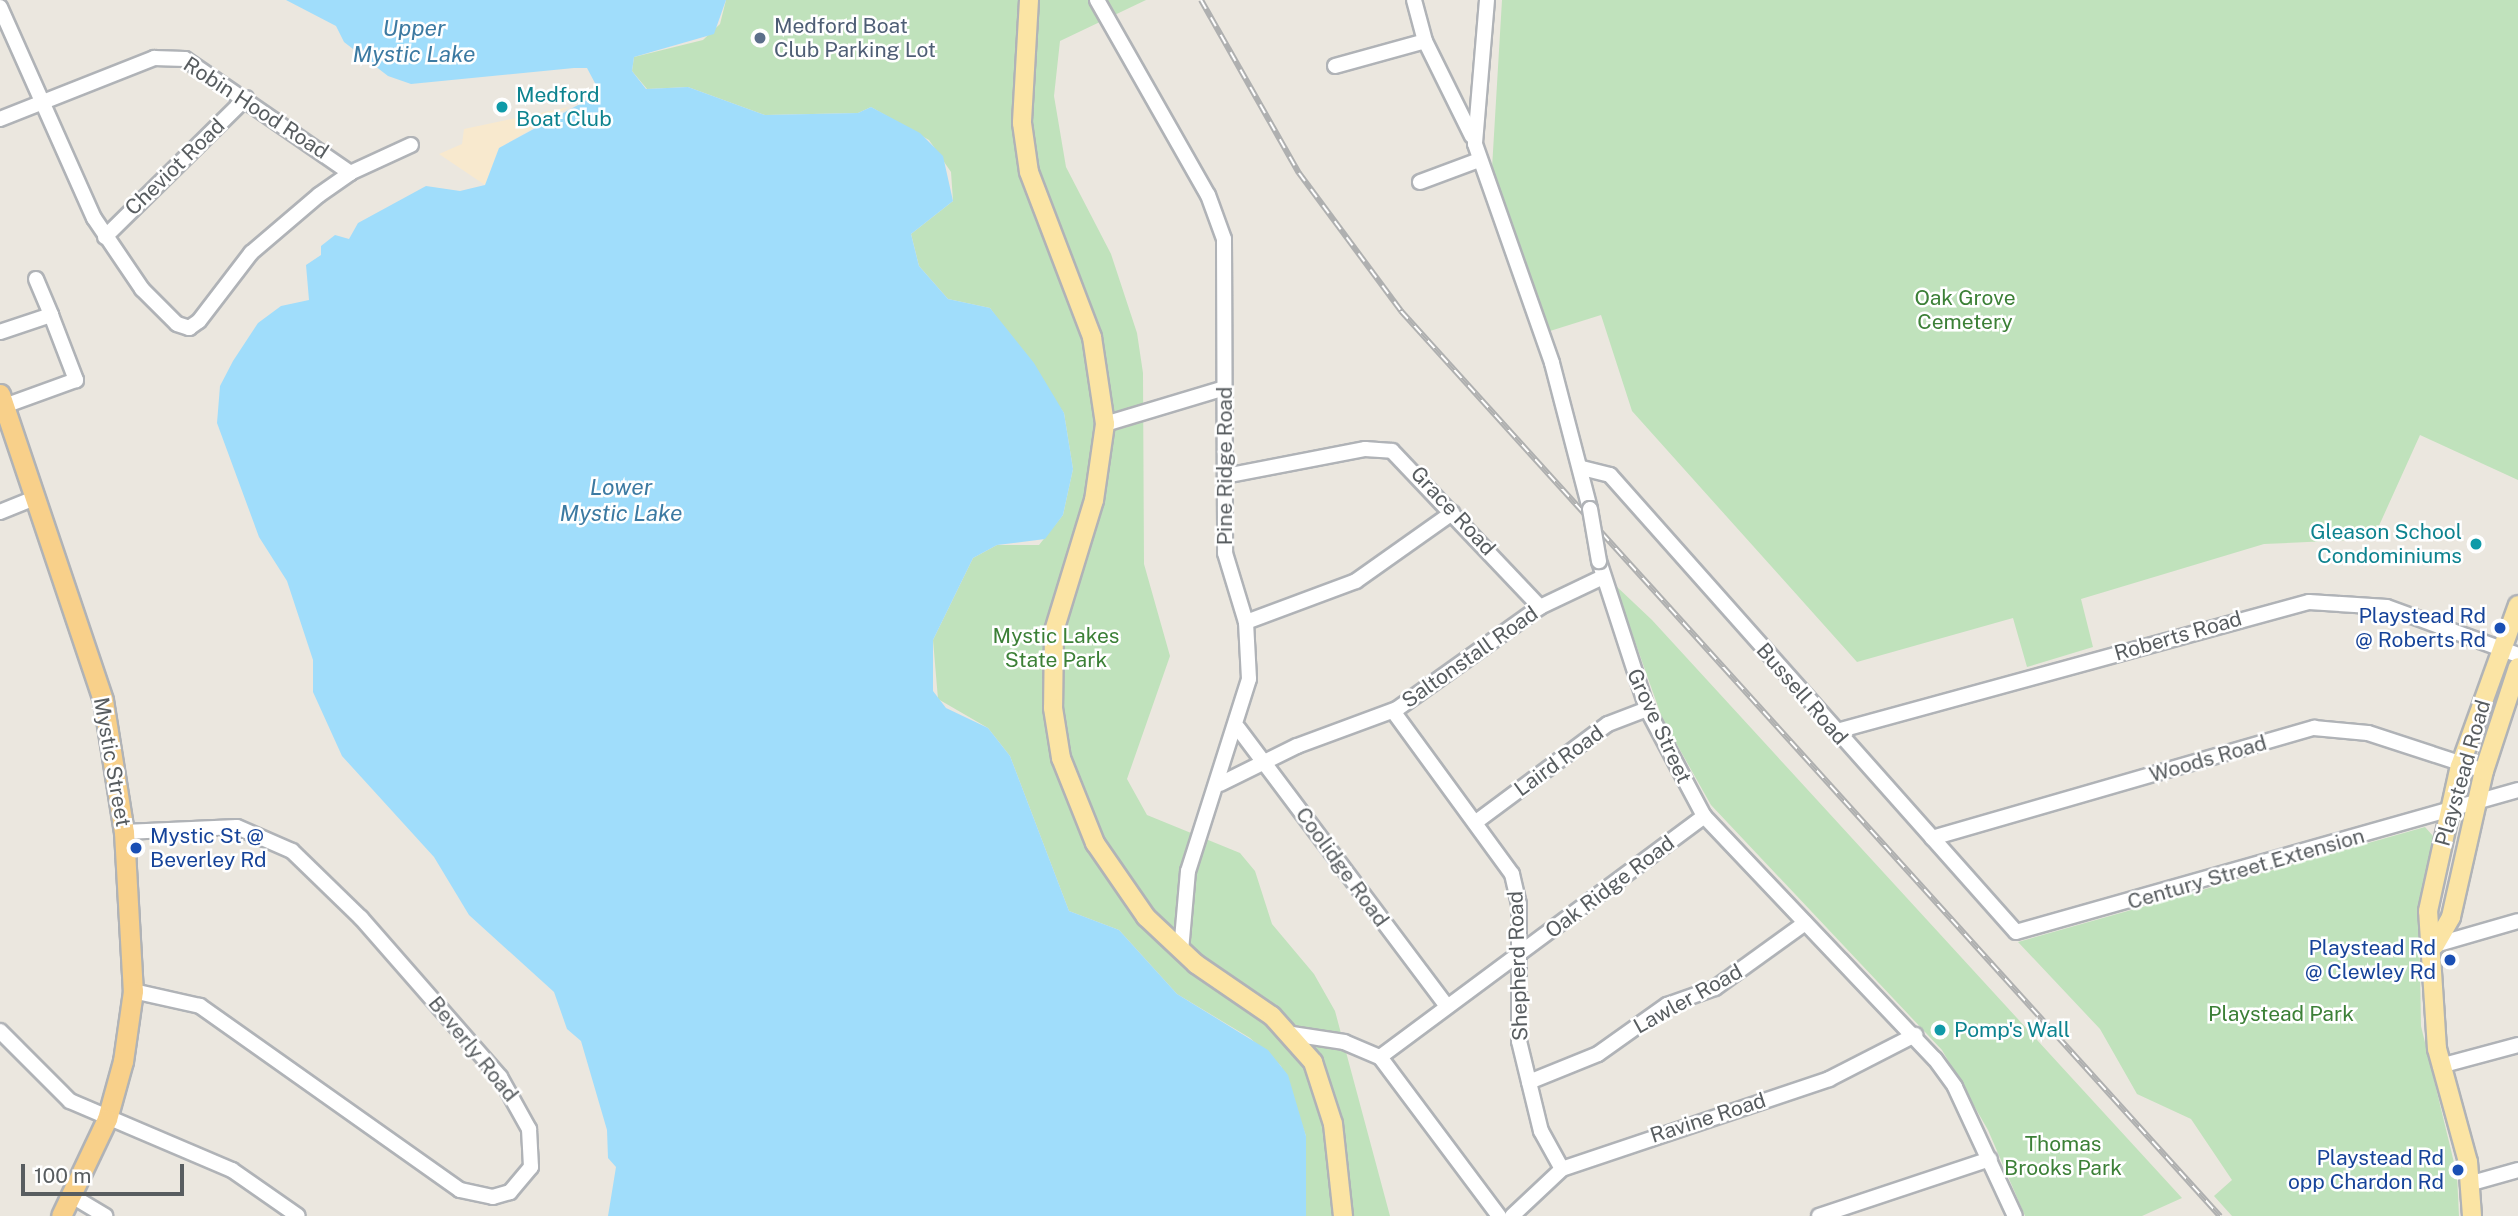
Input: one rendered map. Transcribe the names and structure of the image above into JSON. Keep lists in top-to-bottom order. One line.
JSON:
{"streets":{"highway":["Mystic Street"],"main road":["Playstead Road"],"street":["Robin Hood Road","Cheviot Road","Pine Ridge Road","Grace Road","Roberts Road","Saltonstall Road","Bussell Road","Grove Street","Woods Road","Laird Road","Coolidge Road","Century Street Extension","Oak Ridge Road","Shepherd Road","Lawler Road","Beverly Road","Ravine Road"]},"crossings":[["Robin Hood Road","Cheviot Road"],["Pine Ridge Road","Grace Road"],["Pine Ridge Road","Saltonstall Road"],["Pine Ridge Road","Coolidge Road"],["Grace Road","Saltonstall Road"],["Roberts Road","Bussell Road"],["Roberts Road","Playstead Road"],["Saltonstall Road","Grove Street"],["Saltonstall Road","Coolidge Road"],["Saltonstall Road","Shepherd Road"],["Bussell Road","Grove Street"],["Bussell Road","Woods Road"],["Bussell Road","Century Street Extension"],["Grove Street","Laird Road"],["Grove Street","Oak Ridge Road"],["Grove Street","Lawler Road"],["Grove Street","Ravine Road"],["Woods Road","Playstead Road"],["Laird Road","Shepherd Road"],["Mystic Street","Beverly Road"],["Playstead Road","Century Street Extension"],["Coolidge Road","Oak Ridge Road"],["Oak Ridge Road","Shepherd Road"],["Shepherd Road","Lawler Road"],["Shepherd Road","Ravine Road"]],"water":["Upper Mystic Lake","Lower Mystic Lake"],"parks":["Oak Grove Cemetery","Mystic Lakes State Park","Playstead Park","Thomas Brooks Park"],"places":["Medford Boat Club Parking Lot","Medford Boat Club","Gleason School Condominiums","Playstead Rd @ Roberts Rd","Mystic St @ Beverley Rd","Playstead Rd @ Clewley Rd","Pomp's Wall","Playstead Rd opp Chardon Rd"],"scale_bar":"100 m"}
